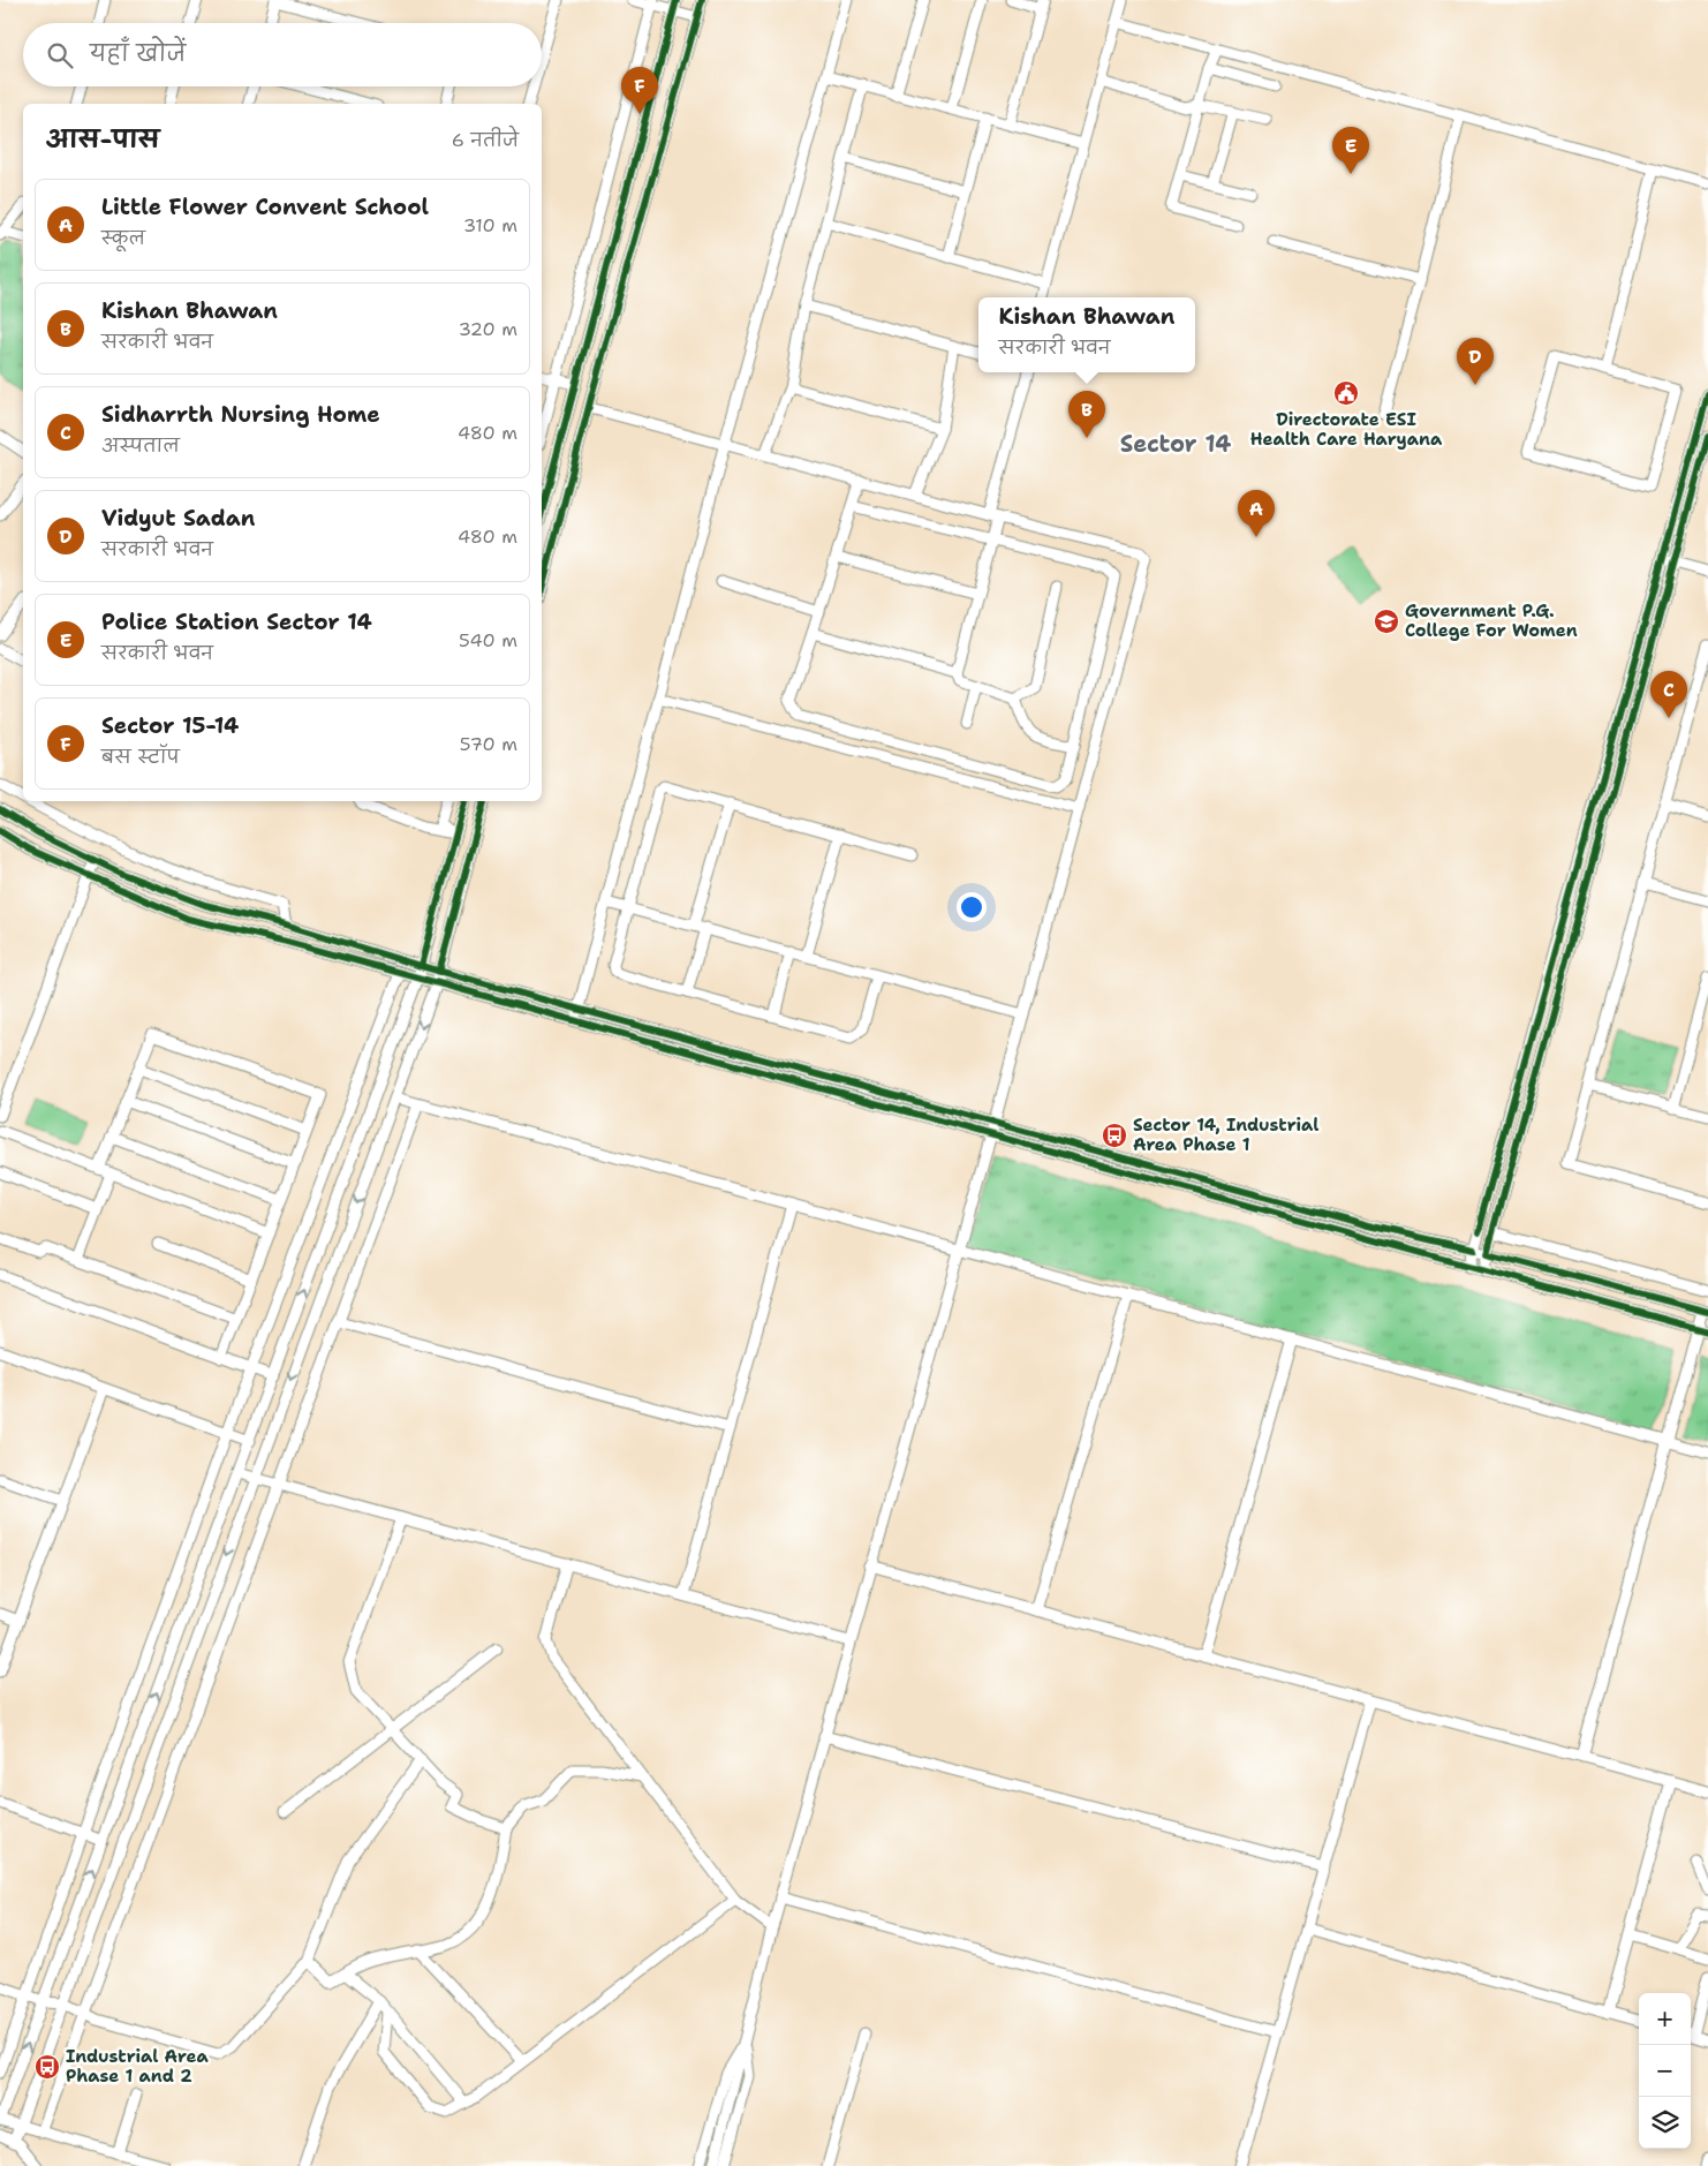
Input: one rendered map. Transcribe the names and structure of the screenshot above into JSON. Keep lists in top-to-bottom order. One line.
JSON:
{"districts":["Sector 14"],"places":{"public building":["Directorate ESI Health Care Haryana"],"school or university":["Government P.G. College For Women"],"bus stop":["Sector 14, Industrial Area Phase 1","Industrial Area Phase 1 and 2"]},"page":{"search":"यहाँ खोजें","pins":["F","E","D","B","A","C"],"heading":["आस-पास","6 नतीजे"],"list":[{"mark":"A","name":"Little Flower Convent School","note":"स्कूल","value":"310 m"},{"mark":"B","name":"Kishan Bhawan","note":"सरकारी भवन","value":"320 m"},{"mark":"C","name":"Sidharrth Nursing Home","note":"अस्पताल","value":"480 m"},{"mark":"D","name":"Vidyut Sadan","note":"सरकारी भवन","value":"480 m"},{"mark":"E","name":"Police Station Sector 14","note":"सरकारी भवन","value":"540 m"},{"mark":"F","name":"Sector 15-14","note":"बस स्टॉप","value":"570 m"}],"popup":["Kishan Bhawan","सरकारी भवन"],"map_buttons":["+","−"]}}
